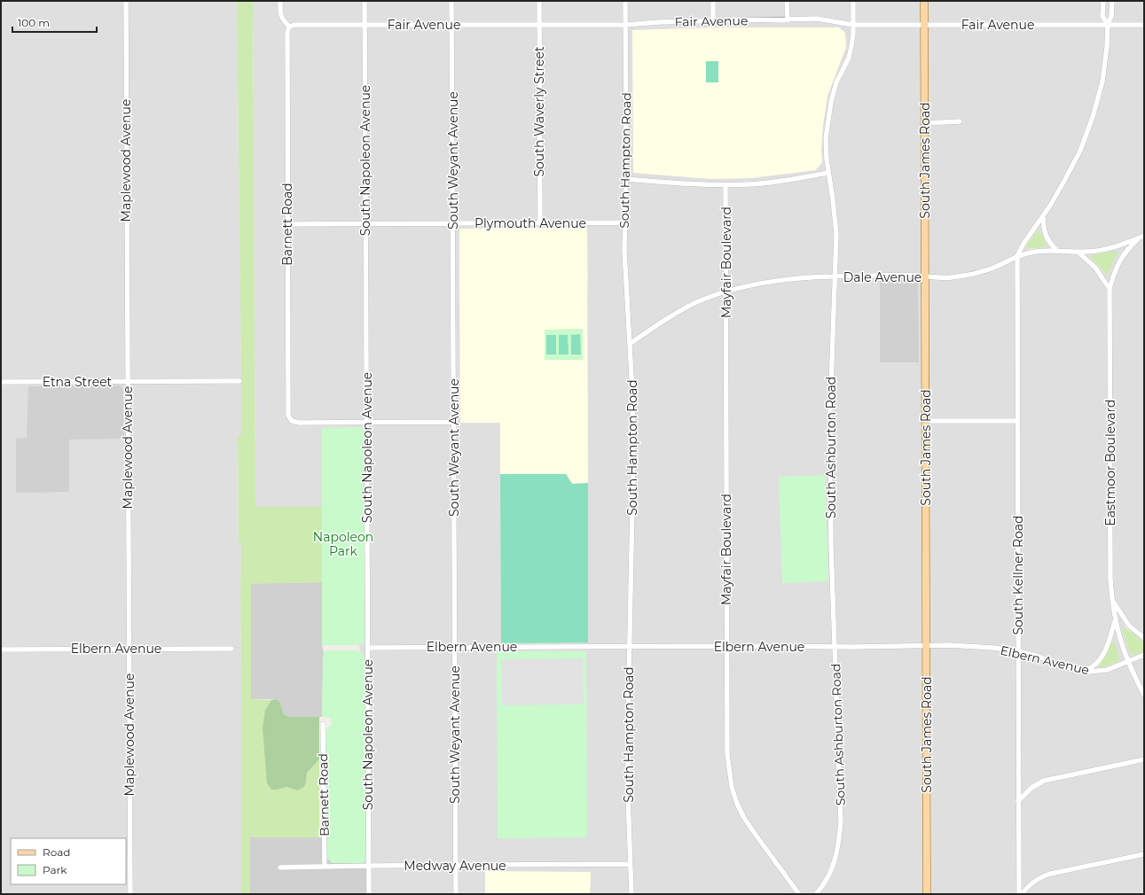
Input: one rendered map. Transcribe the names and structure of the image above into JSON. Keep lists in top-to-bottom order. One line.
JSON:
{"streets":{"main road":["South James Road"],"street":["Fair Avenue","South Waverly Street","Maplewood Avenue","South Napoleon Avenue","South Weyant Avenue","South Hampton Road","Plymouth Avenue","Barnett Road","Mayfair Boulevard","Dale Avenue","Etna Street","South Ashburton Road","Eastmoor Boulevard","South Kellner Road","Elbern Avenue","Medway Avenue"]},"crossings":[["Fair Avenue","South Waverly Street"],["Fair Avenue","South Napoleon Avenue"],["Fair Avenue","South Weyant Avenue"],["Fair Avenue","South Hampton Road"],["Fair Avenue","South James Road"],["Fair Avenue","Barnett Road"],["Fair Avenue","South Ashburton Road"],["South Waverly Street","Plymouth Avenue"],["Maplewood Avenue","Etna Street"],["Maplewood Avenue","Elbern Avenue"],["South Napoleon Avenue","Plymouth Avenue"],["South Napoleon Avenue","Barnett Road"],["South Napoleon Avenue","Elbern Avenue"],["South Napoleon Avenue","Medway Avenue"],["South Weyant Avenue","Plymouth Avenue"],["South Weyant Avenue","Elbern Avenue"],["South Weyant Avenue","Medway Avenue"],["South Hampton Road","Plymouth Avenue"],["South Hampton Road","Dale Avenue"],["South Hampton Road","Elbern Avenue"],["South Hampton Road","Medway Avenue"],["South James Road","Dale Avenue"],["South James Road","Elbern Avenue"],["Plymouth Avenue","Barnett Road"],["Barnett Road","Medway Avenue"],["Mayfair Boulevard","Dale Avenue"],["Mayfair Boulevard","Elbern Avenue"],["Dale Avenue","South Ashburton Road"],["Dale Avenue","Eastmoor Boulevard"],["Dale Avenue","South Kellner Road"],["South Ashburton Road","Elbern Avenue"],["Eastmoor Boulevard","Elbern Avenue"],["South Kellner Road","Elbern Avenue"]],"parks":["Napoleon Park"],"legend":["Road","Park"],"scale_bar":"100 m"}
